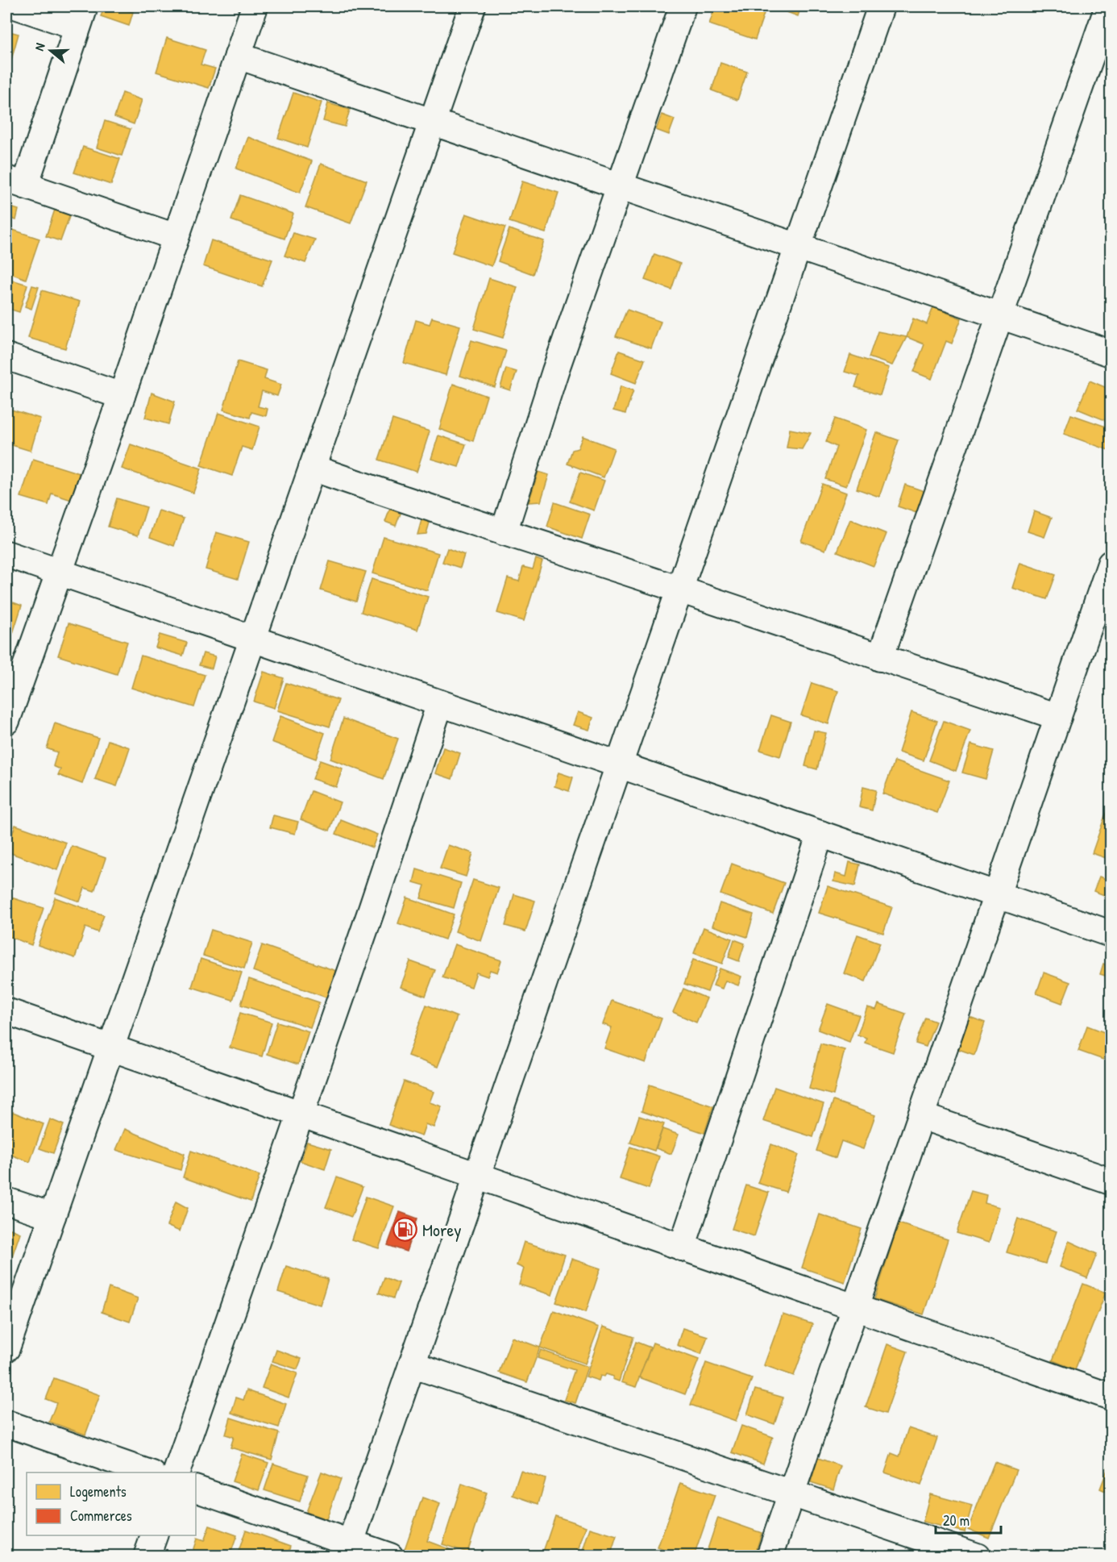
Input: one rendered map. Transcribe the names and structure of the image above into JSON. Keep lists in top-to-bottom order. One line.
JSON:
{"places":{"fuel station":["Morey"]},"legend":["Logements","Commerces"],"scale_bar":"20 m","north":"left"}
